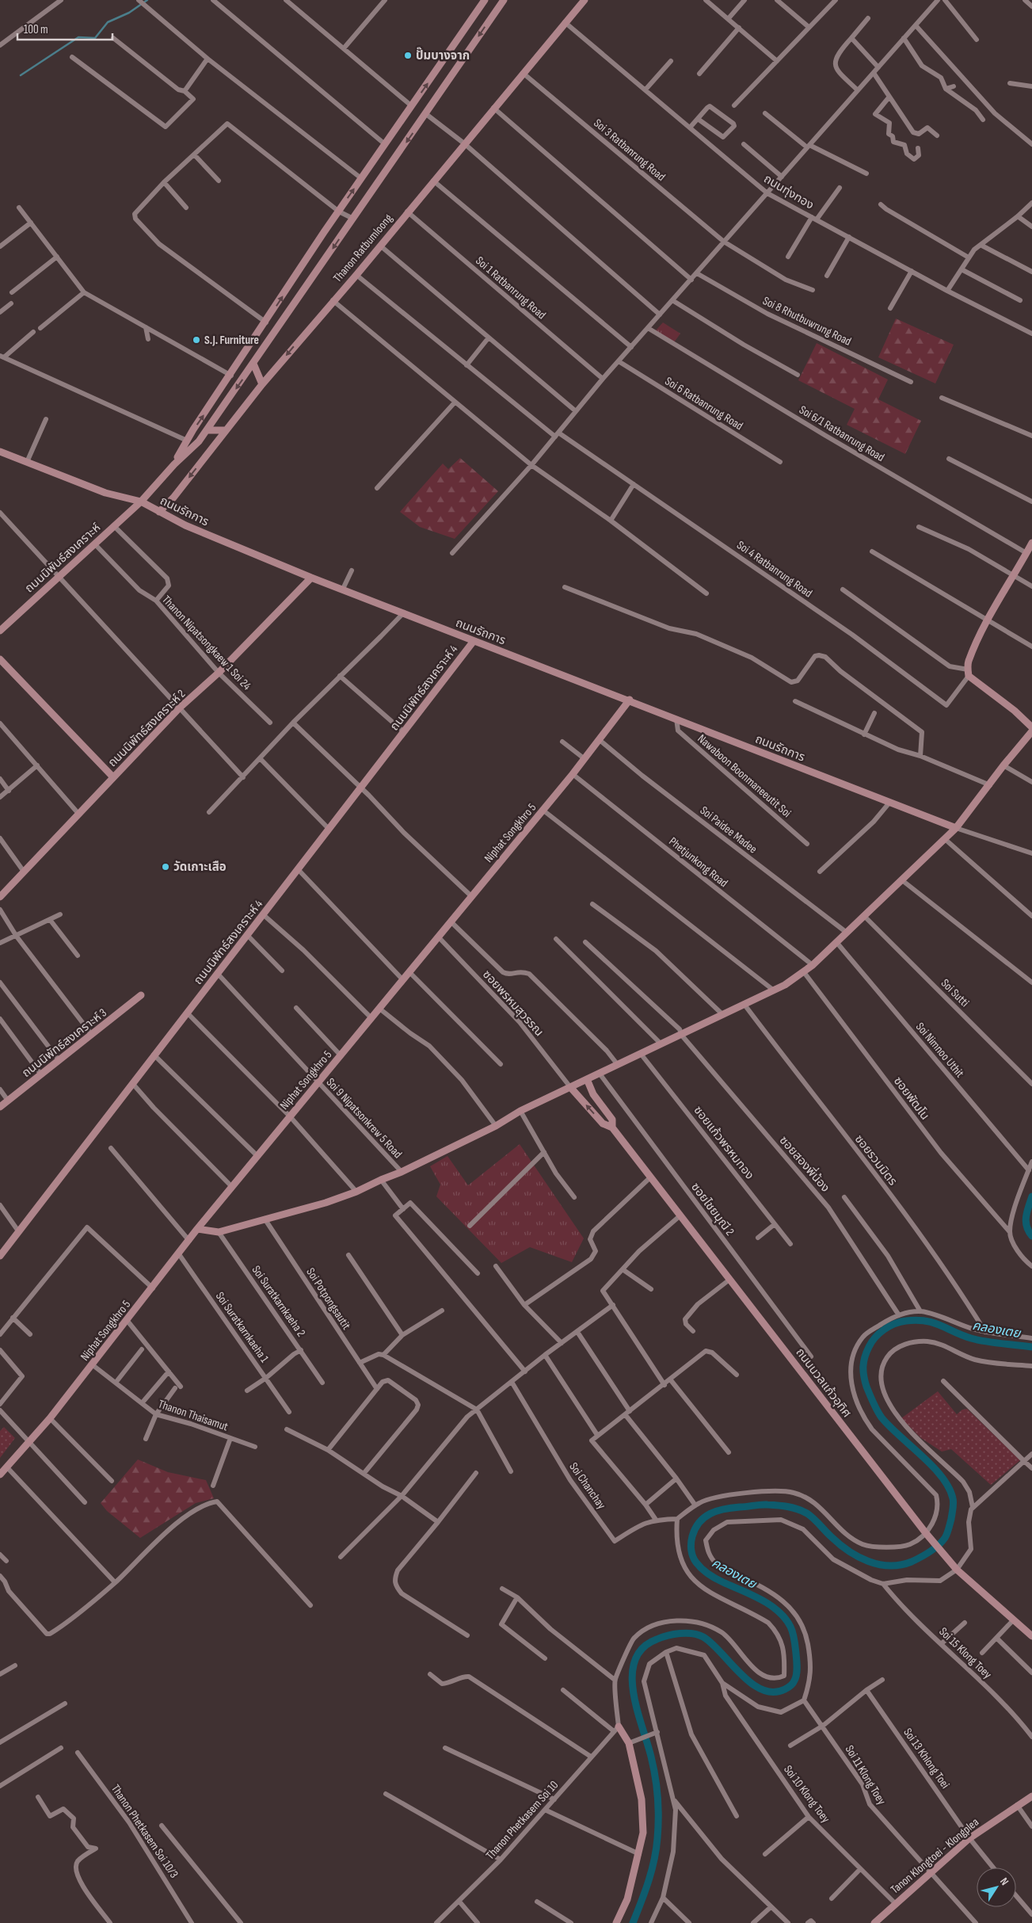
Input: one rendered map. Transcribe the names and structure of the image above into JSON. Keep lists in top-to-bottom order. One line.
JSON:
{"streets":{"street":["Soi 3 Ratbanrung Road","ถนนทุ่งทอง","Thanon Ratbumloong","Soi 1 Ratbanrung Road","Soi 8 Rhutbuwrung Road","Soi 6 Ratbanrung Road","Soi 6/1 Ratbanrung Road","ถนนรัถการ","ถนนนิพันธ์สงเคราะห์","Soi 4 Ratbanrung Road","Thanon Nipatsongkaew 1 Soi 24","ถนนนิพัทธ์สงเคราะห์ 4","ถนนนิพัทธ์สงเคราะห์ 2","Nawaboon Boonmaneeutit Soi","Soi Paidee Madee","Niphat Songkhro 5","Phetjunkong Road","Soi Sutti","ซอยพรหมสุวรรณ","ถนนนิพัทธ์สงเคราะห์ 3","Soi Nimnoo Uthit","ซอยพัฒโน","Soi 9 Nipatsonkrew 5 Road","ซอยแก้วพรหมทอง","ซอยรวมมิตร","ซอยสองพี่น้อง","ซอยไชยมุณี 2","Soi Potpongsautit","Soi Suratkarnkaeha 2","Soi Suratkarnkaeha 1","ถนนนวลแก้วอุทิศ","Thanon Thaisamut","Soi Chanchay","Soi 15 Klong Toey","Soi 13 Khlong Toei","Soi 11 Klong Toey","Soi 10 Klong Toey","Thanon Phetkasem Soi 10","Thanon Phetkasem Soi 10/3","Tanon Klongtoei - Klongplea"]},"crossings":[["Soi 3 Ratbanrung Road","Thanon Ratbumloong"],["ถนนทุ่งทอง","Thanon Ratbumloong"],["Thanon Ratbumloong","Soi 1 Ratbanrung Road"],["Thanon Ratbumloong","ถนนรัถการ"],["Thanon Ratbumloong","Soi 4 Ratbanrung Road"],["ถนนรัถการ","ถนนนิพันธ์สงเคราะห์"],["ถนนรัถการ","ถนนนิพัทธ์สงเคราะห์ 4"],["ถนนรัถการ","ถนนนิพัทธ์สงเคราะห์ 2"],["ถนนรัถการ","Nawaboon Boonmaneeutit Soi"],["ถนนรัถการ","Niphat Songkhro 5"],["ถนนนิพันธ์สงเคราะห์","Thanon Nipatsongkaew 1 Soi 24"],["Thanon Nipatsongkaew 1 Soi 24","ถนนนิพัทธ์สงเคราะห์ 2"],["ถนนนิพัทธ์สงเคราะห์ 4","Soi 9 Nipatsonkrew 5 Road"],["Soi Paidee Madee","Niphat Songkhro 5"],["Niphat Songkhro 5","Phetjunkong Road"],["Niphat Songkhro 5","ซอยพรหมสุวรรณ"],["Niphat Songkhro 5","Soi 9 Nipatsonkrew 5 Road"],["Niphat Songkhro 5","Soi Suratkarnkaeha 1"],["Niphat Songkhro 5","Thanon Thaisamut"],["ซอยพรหมสุวรรณ","ถนนนวลแก้วอุทิศ"],["Soi 13 Khlong Toei","Tanon Klongtoei - Klongplea"],["Soi 11 Klong Toey","Tanon Klongtoei - Klongplea"],["Soi 10 Klong Toey","Tanon Klongtoei - Klongplea"]],"water":["คลองเตย"],"places":["ปั๊มบางจาก","S.J. Furniture","วัดเกาะเสือ"],"scale_bar":"100 m","north":"top right"}
